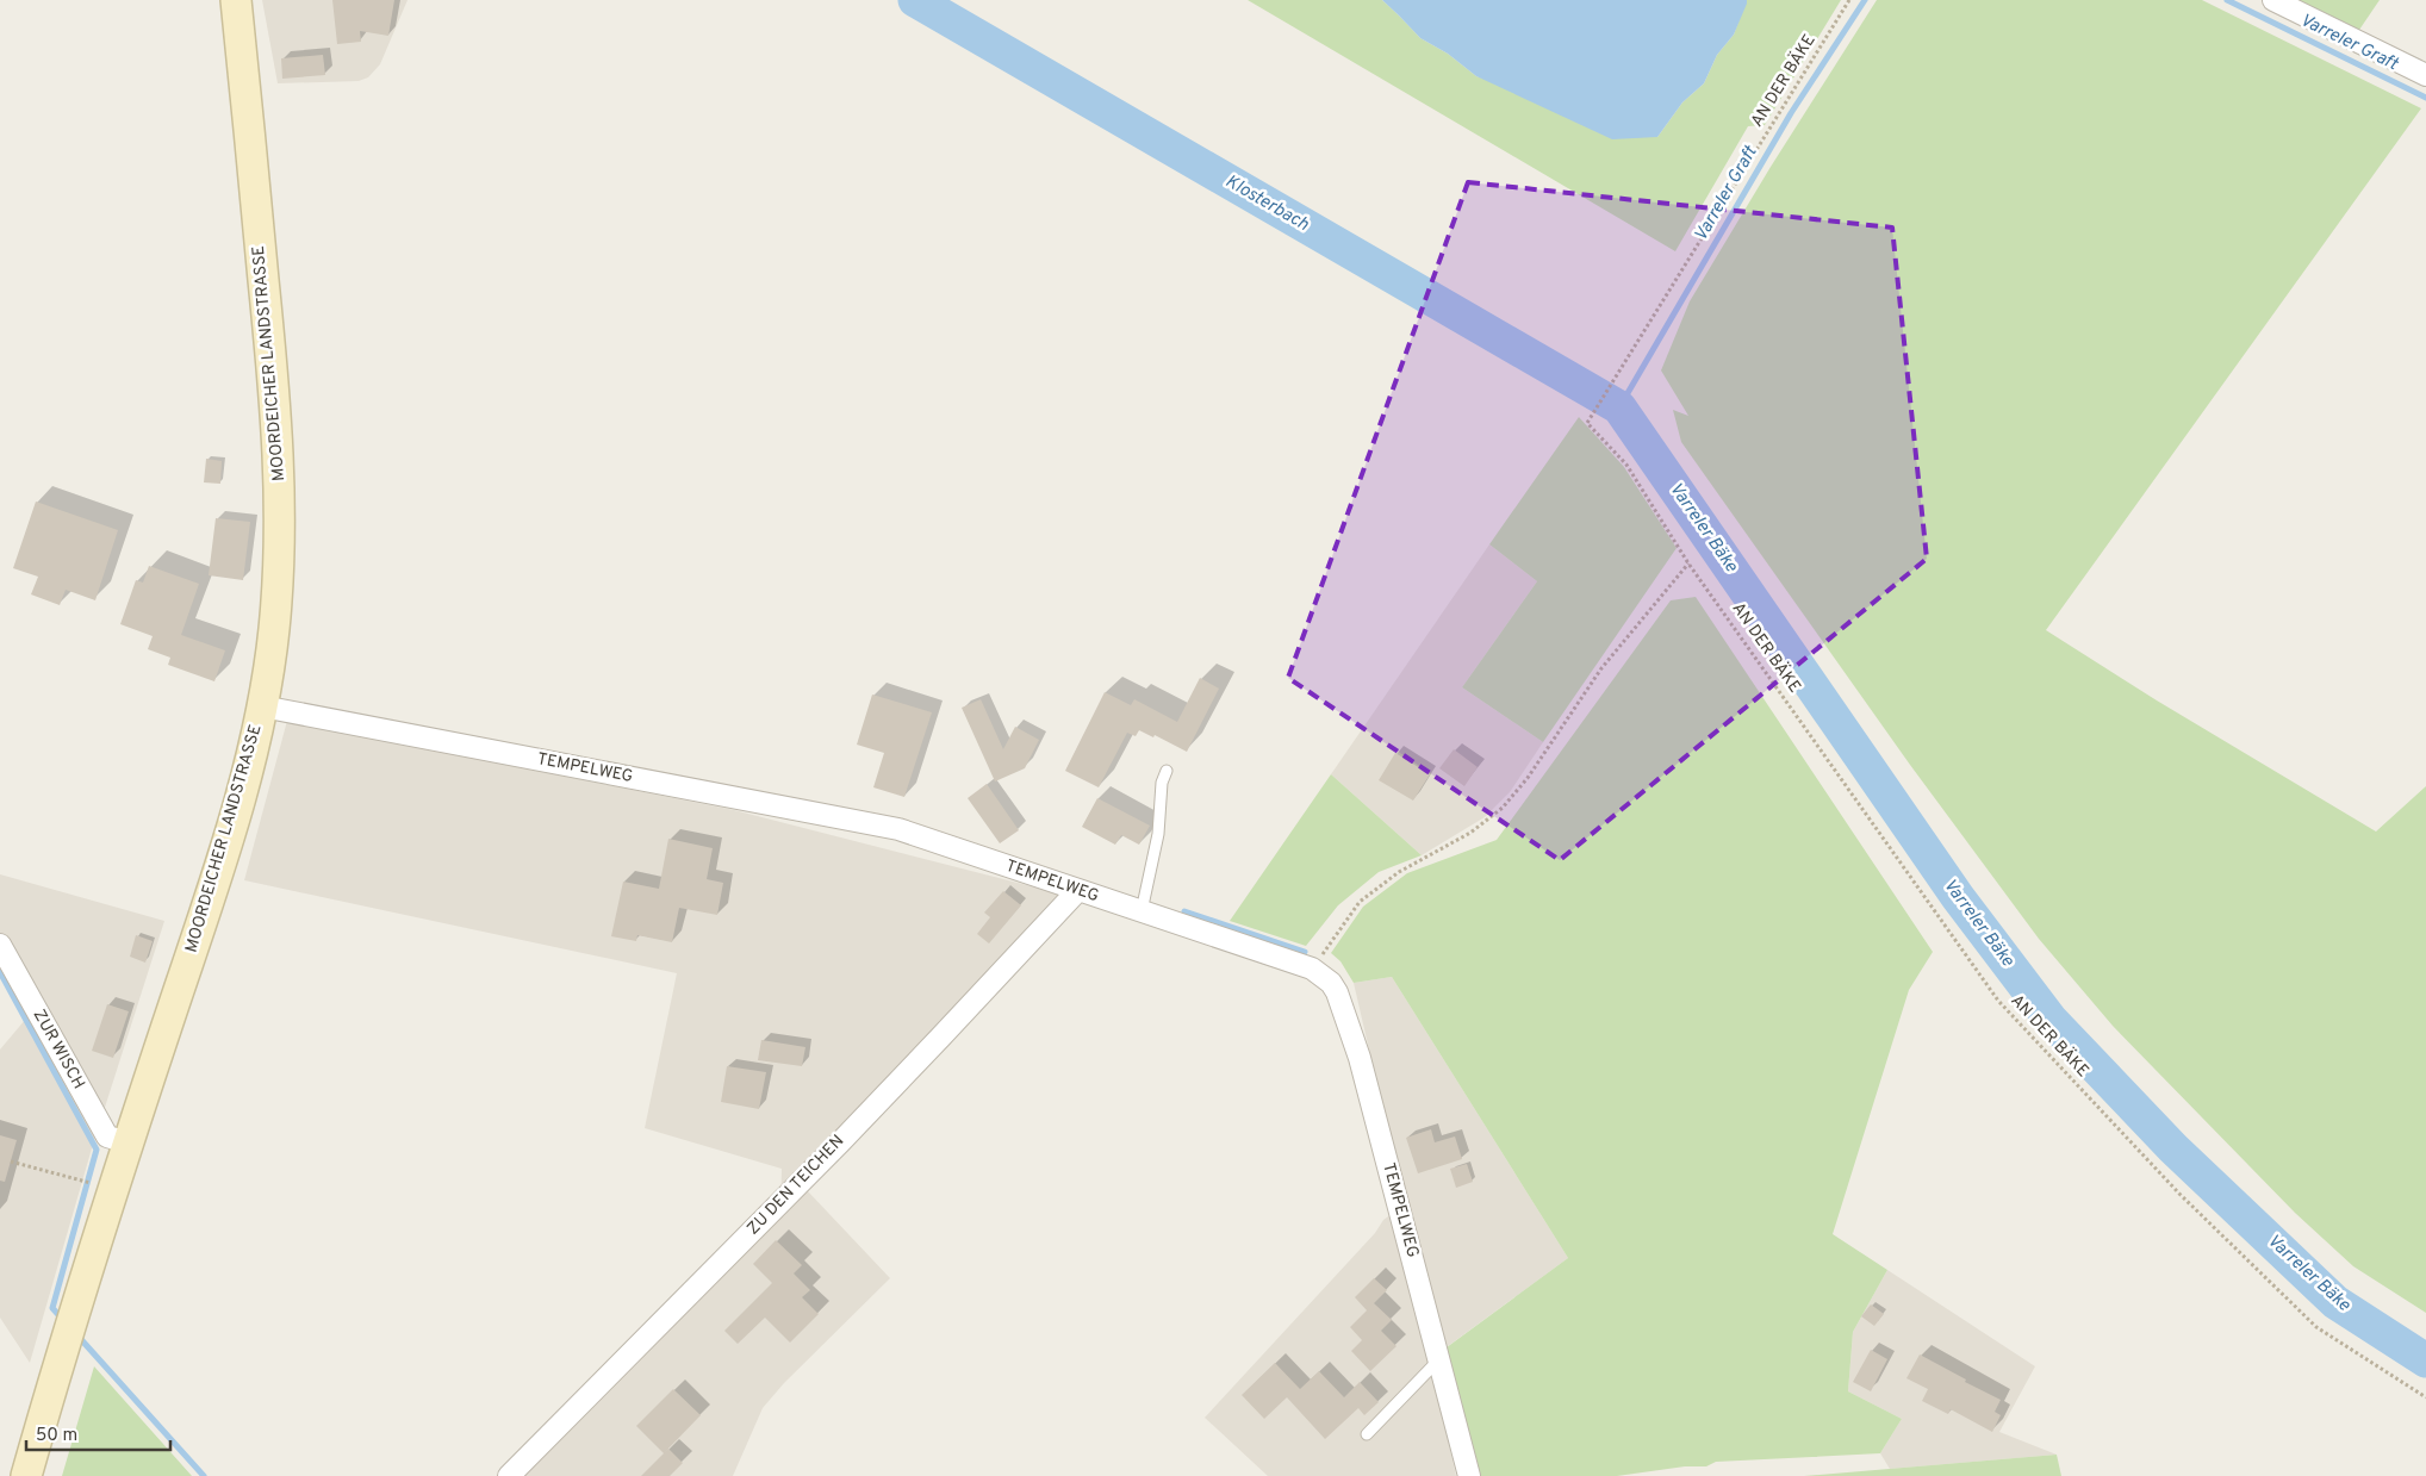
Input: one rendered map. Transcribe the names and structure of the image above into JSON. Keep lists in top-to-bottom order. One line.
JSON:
{"streets":{"main road":["MOORDEICHER LANDSTRASSE"],"street":["TEMPELWEG","ZUR WISCH","ZU DEN TEICHEN"],"path":["AN DER BÄKE"]},"crossings":[["MOORDEICHER LANDSTRASSE","TEMPELWEG"],["MOORDEICHER LANDSTRASSE","ZUR WISCH"],["TEMPELWEG","ZU DEN TEICHEN"]],"water":["Varreler Graft","Klosterbach","Varreler Bäke"],"scale_bar":"50 m"}
